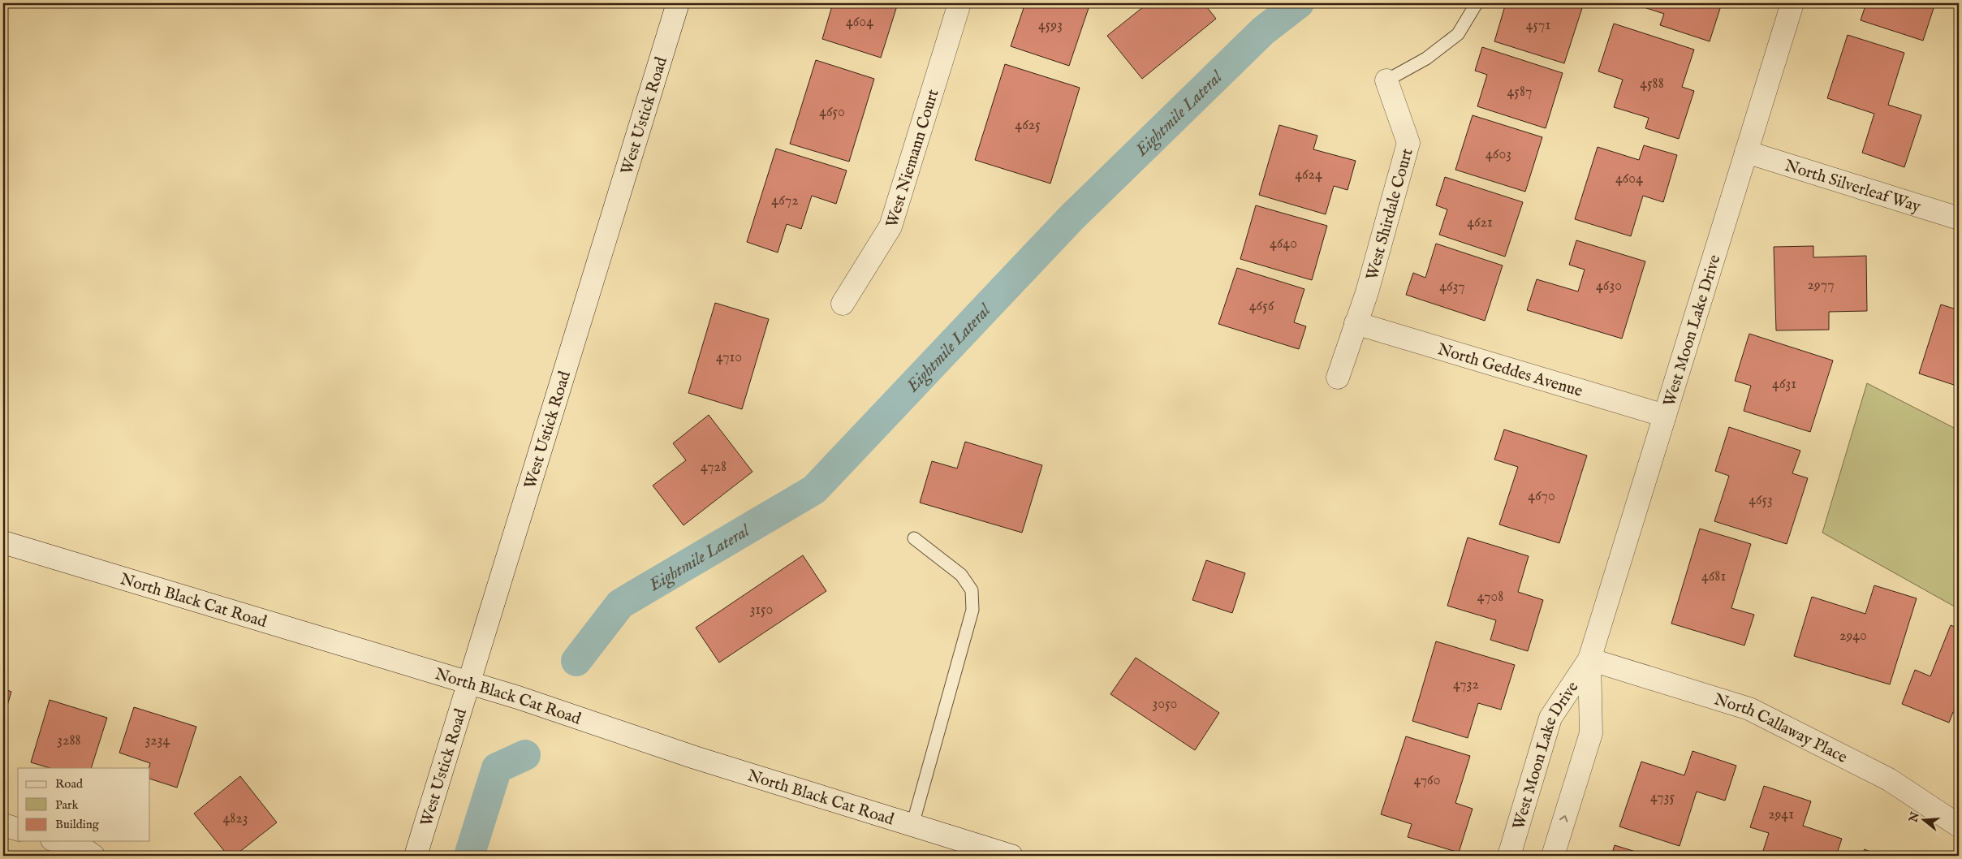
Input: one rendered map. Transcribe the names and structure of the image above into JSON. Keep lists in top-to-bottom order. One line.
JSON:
{"streets":{"street":["West Ustick Road","West Niemann Court","North Silverleaf Way","West Shirdale Court","West Moon Lake Drive","North Geddes Avenue","North Black Cat Road","North Callaway Place"]},"crossings":[["West Ustick Road","North Black Cat Road"],["North Silverleaf Way","West Moon Lake Drive"],["West Shirdale Court","North Geddes Avenue"],["West Moon Lake Drive","North Geddes Avenue"],["West Moon Lake Drive","North Callaway Place"]],"water":["Eightmile Lateral"],"house_numbers":["4604","4593","4571","4588","4587","4650","4625","4603","4624","4604","4672","4621","4640","2977","4630","4637","4656","4710","4631","4728","4670","4653","4681","4708","3150","2940","4732","3050","3288","3234","4760","4735","2941","4823"],"legend":["Road","Park","Building"],"north":"left"}
